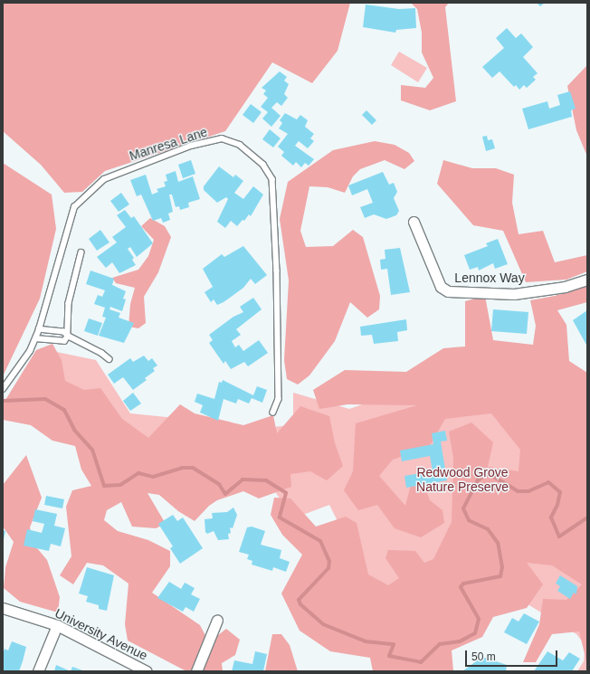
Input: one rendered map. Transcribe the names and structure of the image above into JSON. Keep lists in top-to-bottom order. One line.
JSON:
{"streets":{"street":["Lennox Way","University Avenue"],"lane":["Manresa Lane"]},"parks":["Redwood Grove Nature Preserve"],"scale_bar":"50 m"}
